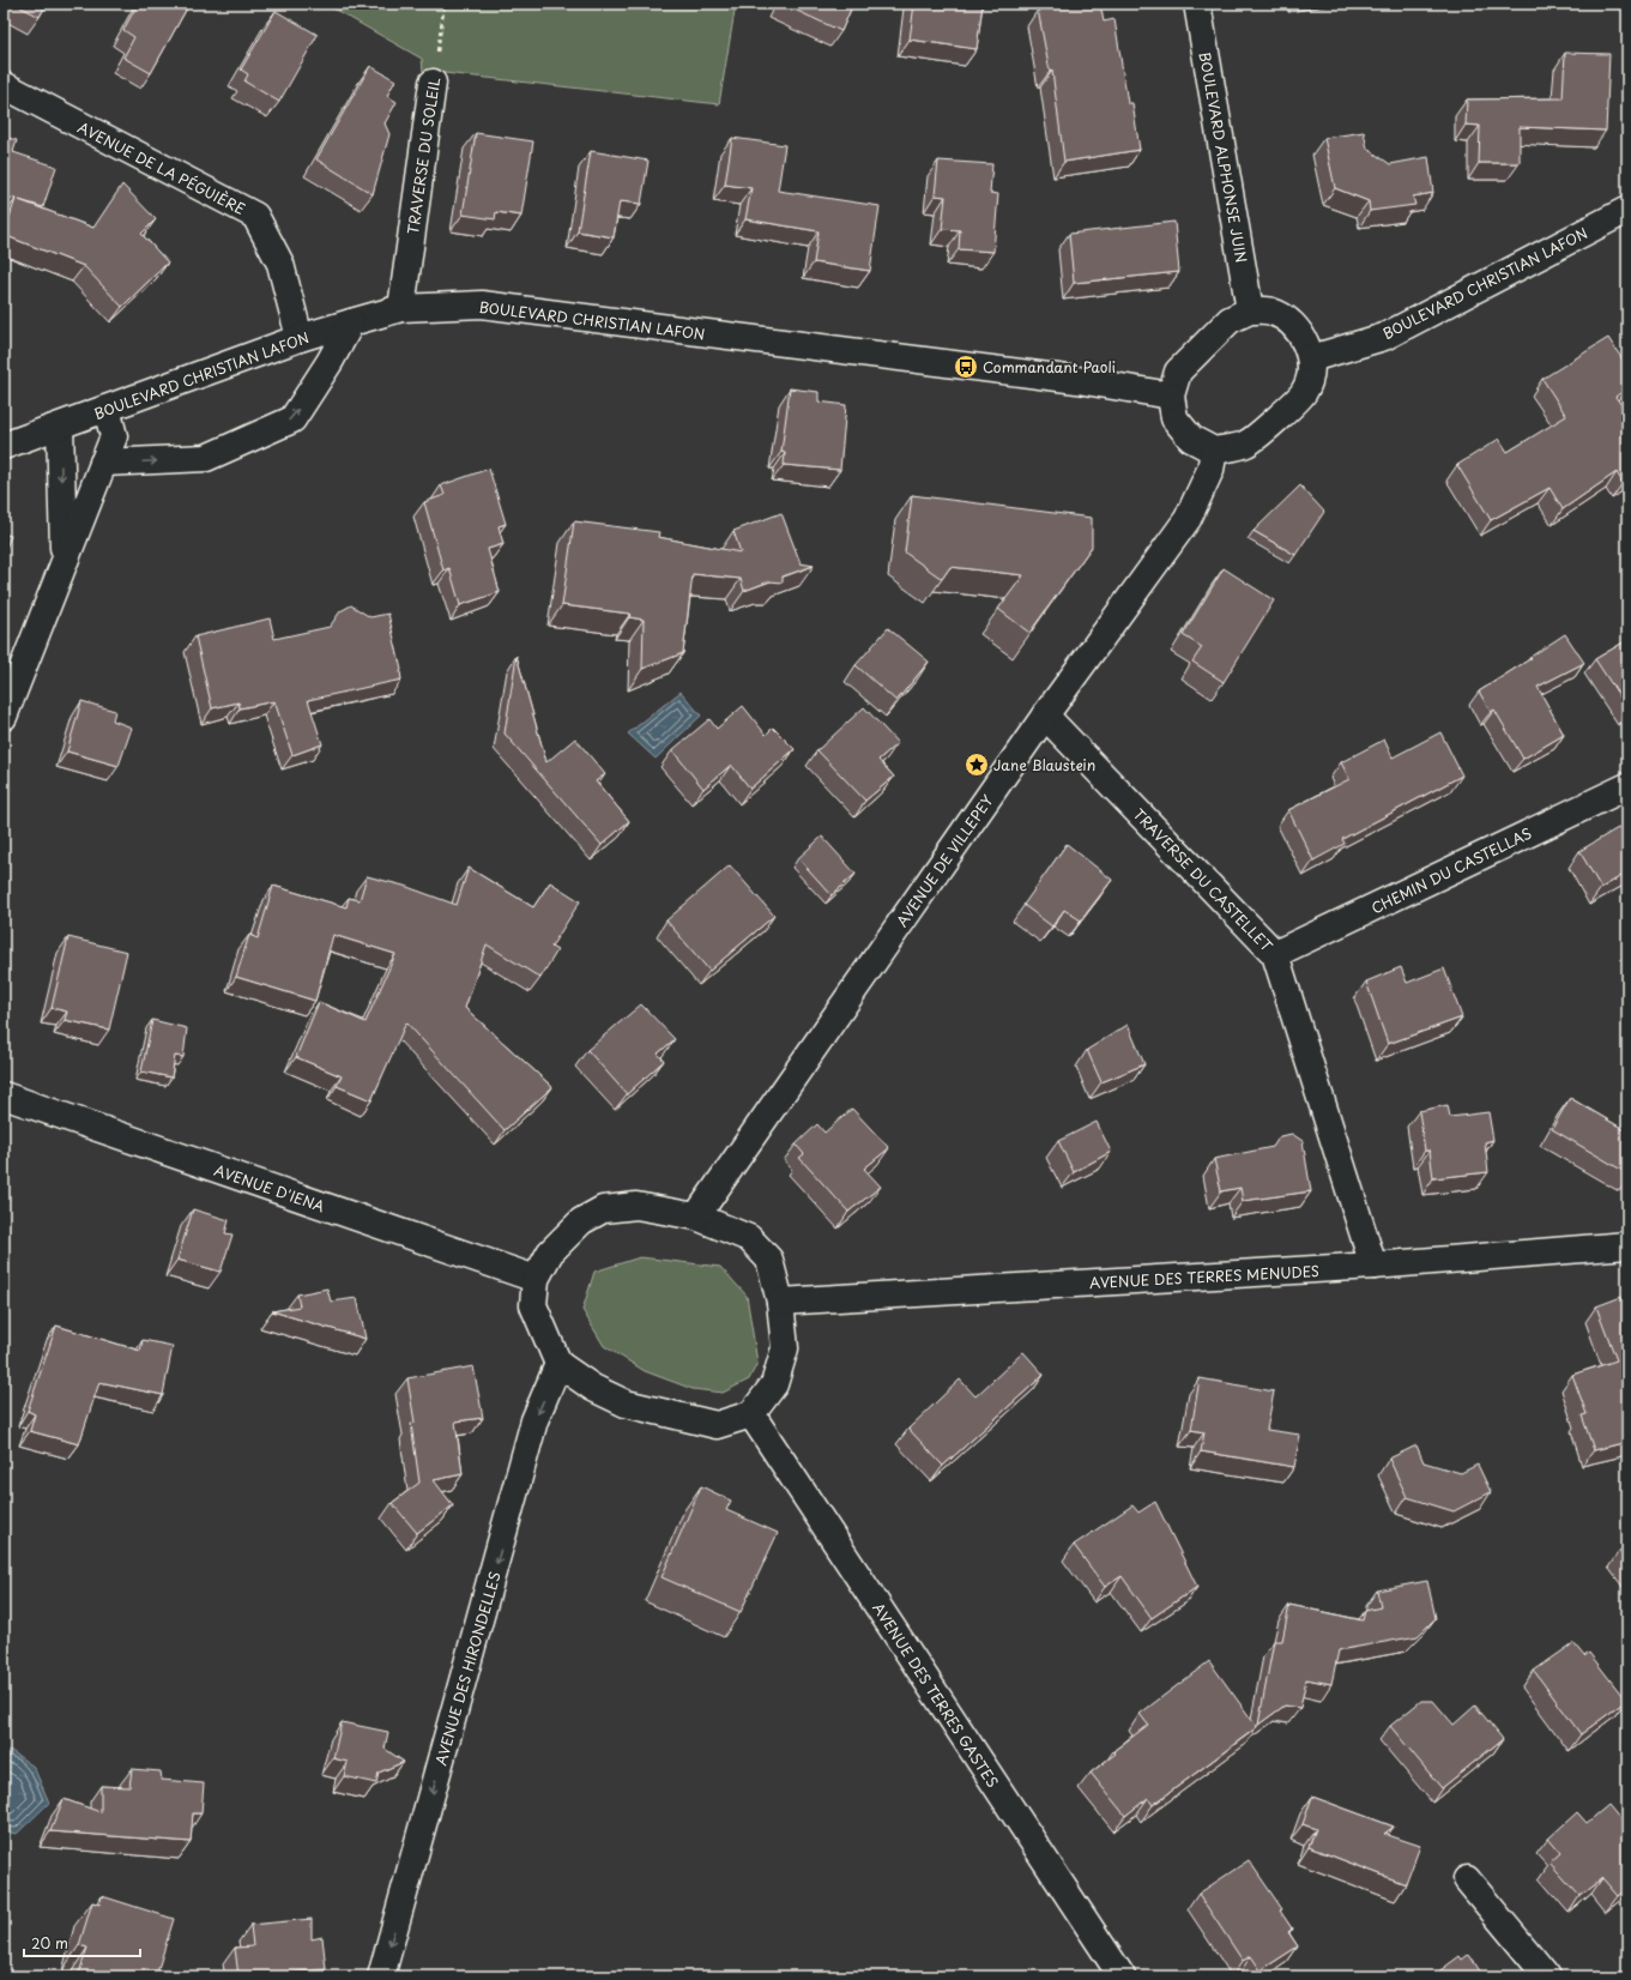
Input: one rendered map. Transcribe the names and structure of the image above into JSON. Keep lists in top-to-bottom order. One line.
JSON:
{"streets":{"street":["TRAVERSE DU SOLEIL","BOULEVARD ALPHONSE JUIN","AVENUE DE LA PÉGUIÈRE","BOULEVARD CHRISTIAN LAFON","AVENUE DE VILLEPEY","CHEMIN DU CASTELLAS","TRAVERSE DU CASTELLET","AVENUE D'IENA","AVENUE DES TERRES MENUDES","AVENUE DES HIRONDELLES","AVENUE DES TERRES GASTES"]},"crossings":[["TRAVERSE DU SOLEIL","BOULEVARD CHRISTIAN LAFON"],["BOULEVARD ALPHONSE JUIN","BOULEVARD CHRISTIAN LAFON"],["BOULEVARD ALPHONSE JUIN","AVENUE DE VILLEPEY"],["AVENUE DE LA PÉGUIÈRE","BOULEVARD CHRISTIAN LAFON"],["BOULEVARD CHRISTIAN LAFON","AVENUE DE VILLEPEY"],["AVENUE DE VILLEPEY","TRAVERSE DU CASTELLET"],["CHEMIN DU CASTELLAS","TRAVERSE DU CASTELLET"],["TRAVERSE DU CASTELLET","AVENUE DES TERRES MENUDES"]],"one_way":["AVENUE DES HIRONDELLES"],"places":{"bus stop":["Commandant Paoli"],"place":["Jane Blaustein"]},"scale_bar":"20 m"}
